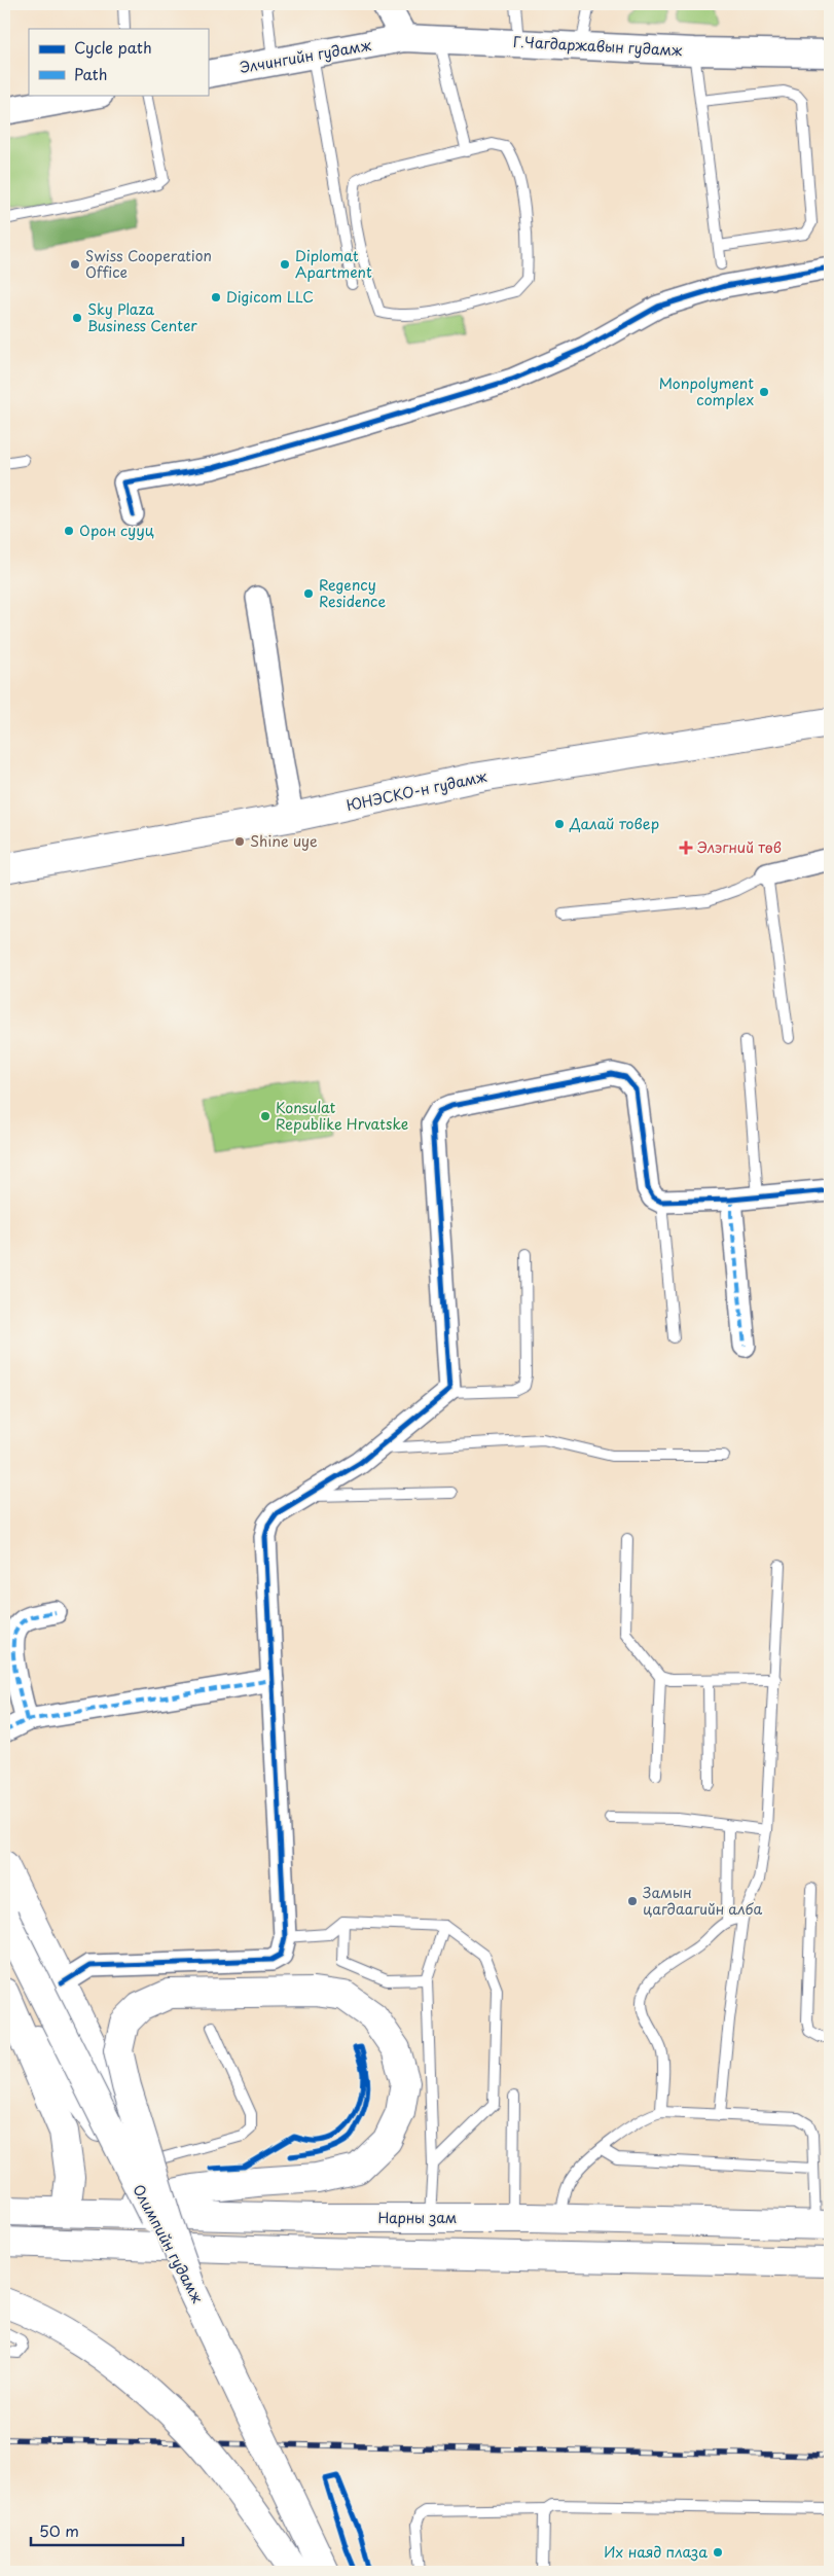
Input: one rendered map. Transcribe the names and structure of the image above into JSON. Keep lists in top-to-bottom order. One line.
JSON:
{"streets":{"main road":["ЮНЭСКО-н гудамж","Нарны зам","Олимпийн гудамж"],"street":["Г.Чагдаржавын гудамж","Элчингийн гудамж"]},"crossings":[["Г.Чагдаржавын гудамж","Элчингийн гудамж"]],"places":{"other":["Swiss Cooperation Office","Diplomat Apartment","Digicom LLC","Sky Plaza Business Center","Monpolyment complex","Орон сууц","Regency Residence","Далай товер","Shine uye","Konsulat Republike Hrvatske","Замын цагдаагийн алба","Их наяд плаза"],"health":["Элэгний төв"]},"legend":["Cycle path","Path"],"scale_bar":"50 m"}
